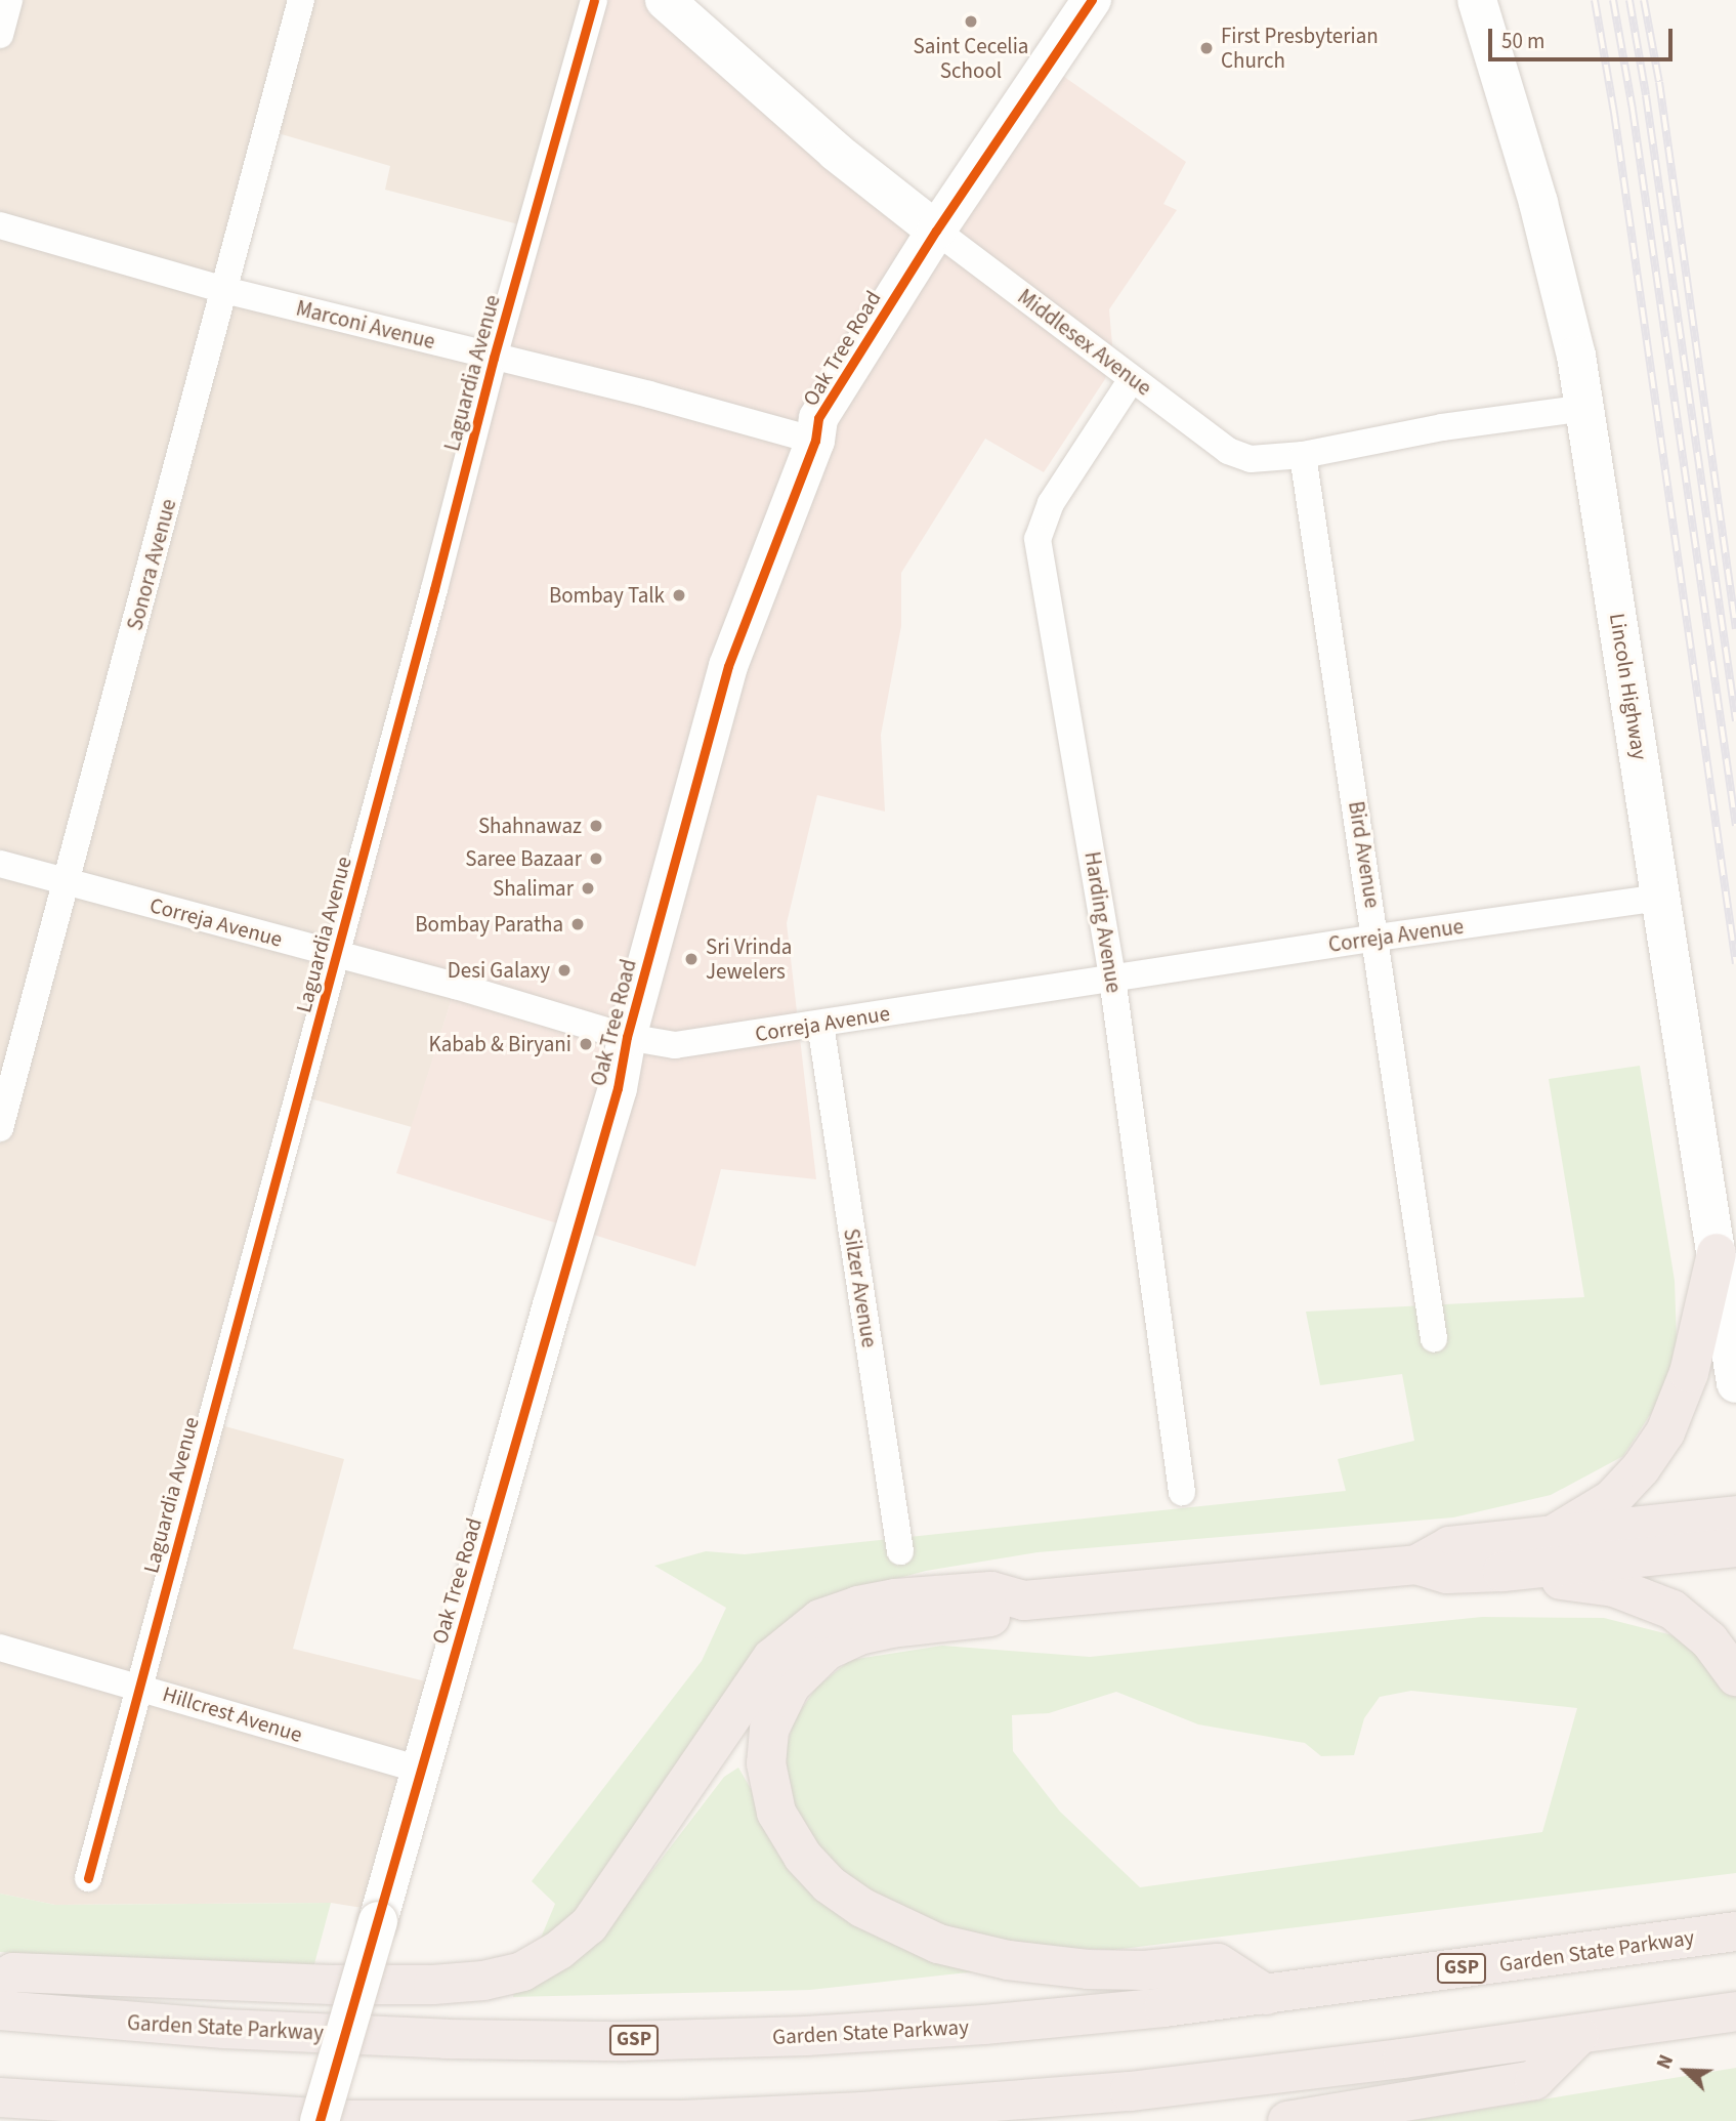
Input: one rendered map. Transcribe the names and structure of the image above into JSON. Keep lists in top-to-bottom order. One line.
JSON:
{"streets":{"highway":["Garden State Parkway","GSP"],"street":["Marconi Avenue","Middlesex Avenue","Oak Tree Road","Laguardia Avenue","Sonora Avenue","Lincoln Highway","Bird Avenue","Correja Avenue","Harding Avenue","Silzer Avenue","Hillcrest Avenue"]},"crossings":[["Marconi Avenue","Oak Tree Road"],["Marconi Avenue","Laguardia Avenue"],["Marconi Avenue","Sonora Avenue"],["Middlesex Avenue","Oak Tree Road"],["Middlesex Avenue","Lincoln Highway"],["Middlesex Avenue","Bird Avenue"],["Middlesex Avenue","Harding Avenue"],["Oak Tree Road","Correja Avenue"],["Oak Tree Road","Hillcrest Avenue"],["Laguardia Avenue","Correja Avenue"],["Laguardia Avenue","Hillcrest Avenue"],["Sonora Avenue","Correja Avenue"],["Lincoln Highway","Correja Avenue"],["Bird Avenue","Correja Avenue"],["Correja Avenue","Harding Avenue"],["Correja Avenue","Silzer Avenue"]],"places":["Saint Cecelia School","First Presbyterian Church","Bombay Talk","Shahnawaz","Saree Bazaar","Shalimar","Bombay Paratha","Sri Vrinda Jewelers","Desi Galaxy","Kabab & Biryani"],"scale_bar":"50 m","north":"top left"}
